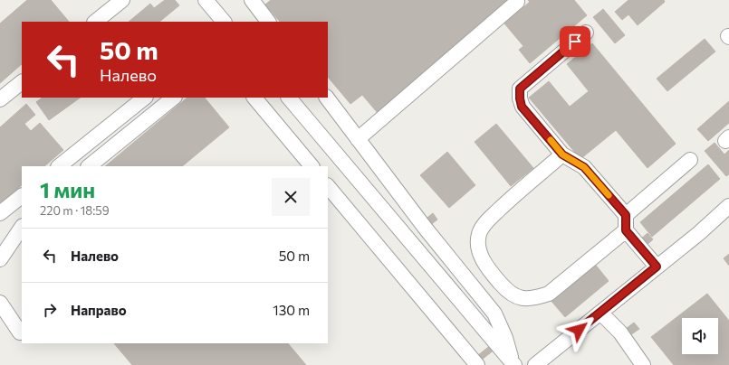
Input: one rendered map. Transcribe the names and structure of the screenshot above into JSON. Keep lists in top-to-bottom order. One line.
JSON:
{"page":{"turn":["50 m","Налево"],"heading":["1 мин","220 m · 18:59"],"list":[{"name":"Налево","value":"50 m"},{"name":"Направо","value":"130 m"}]}}
